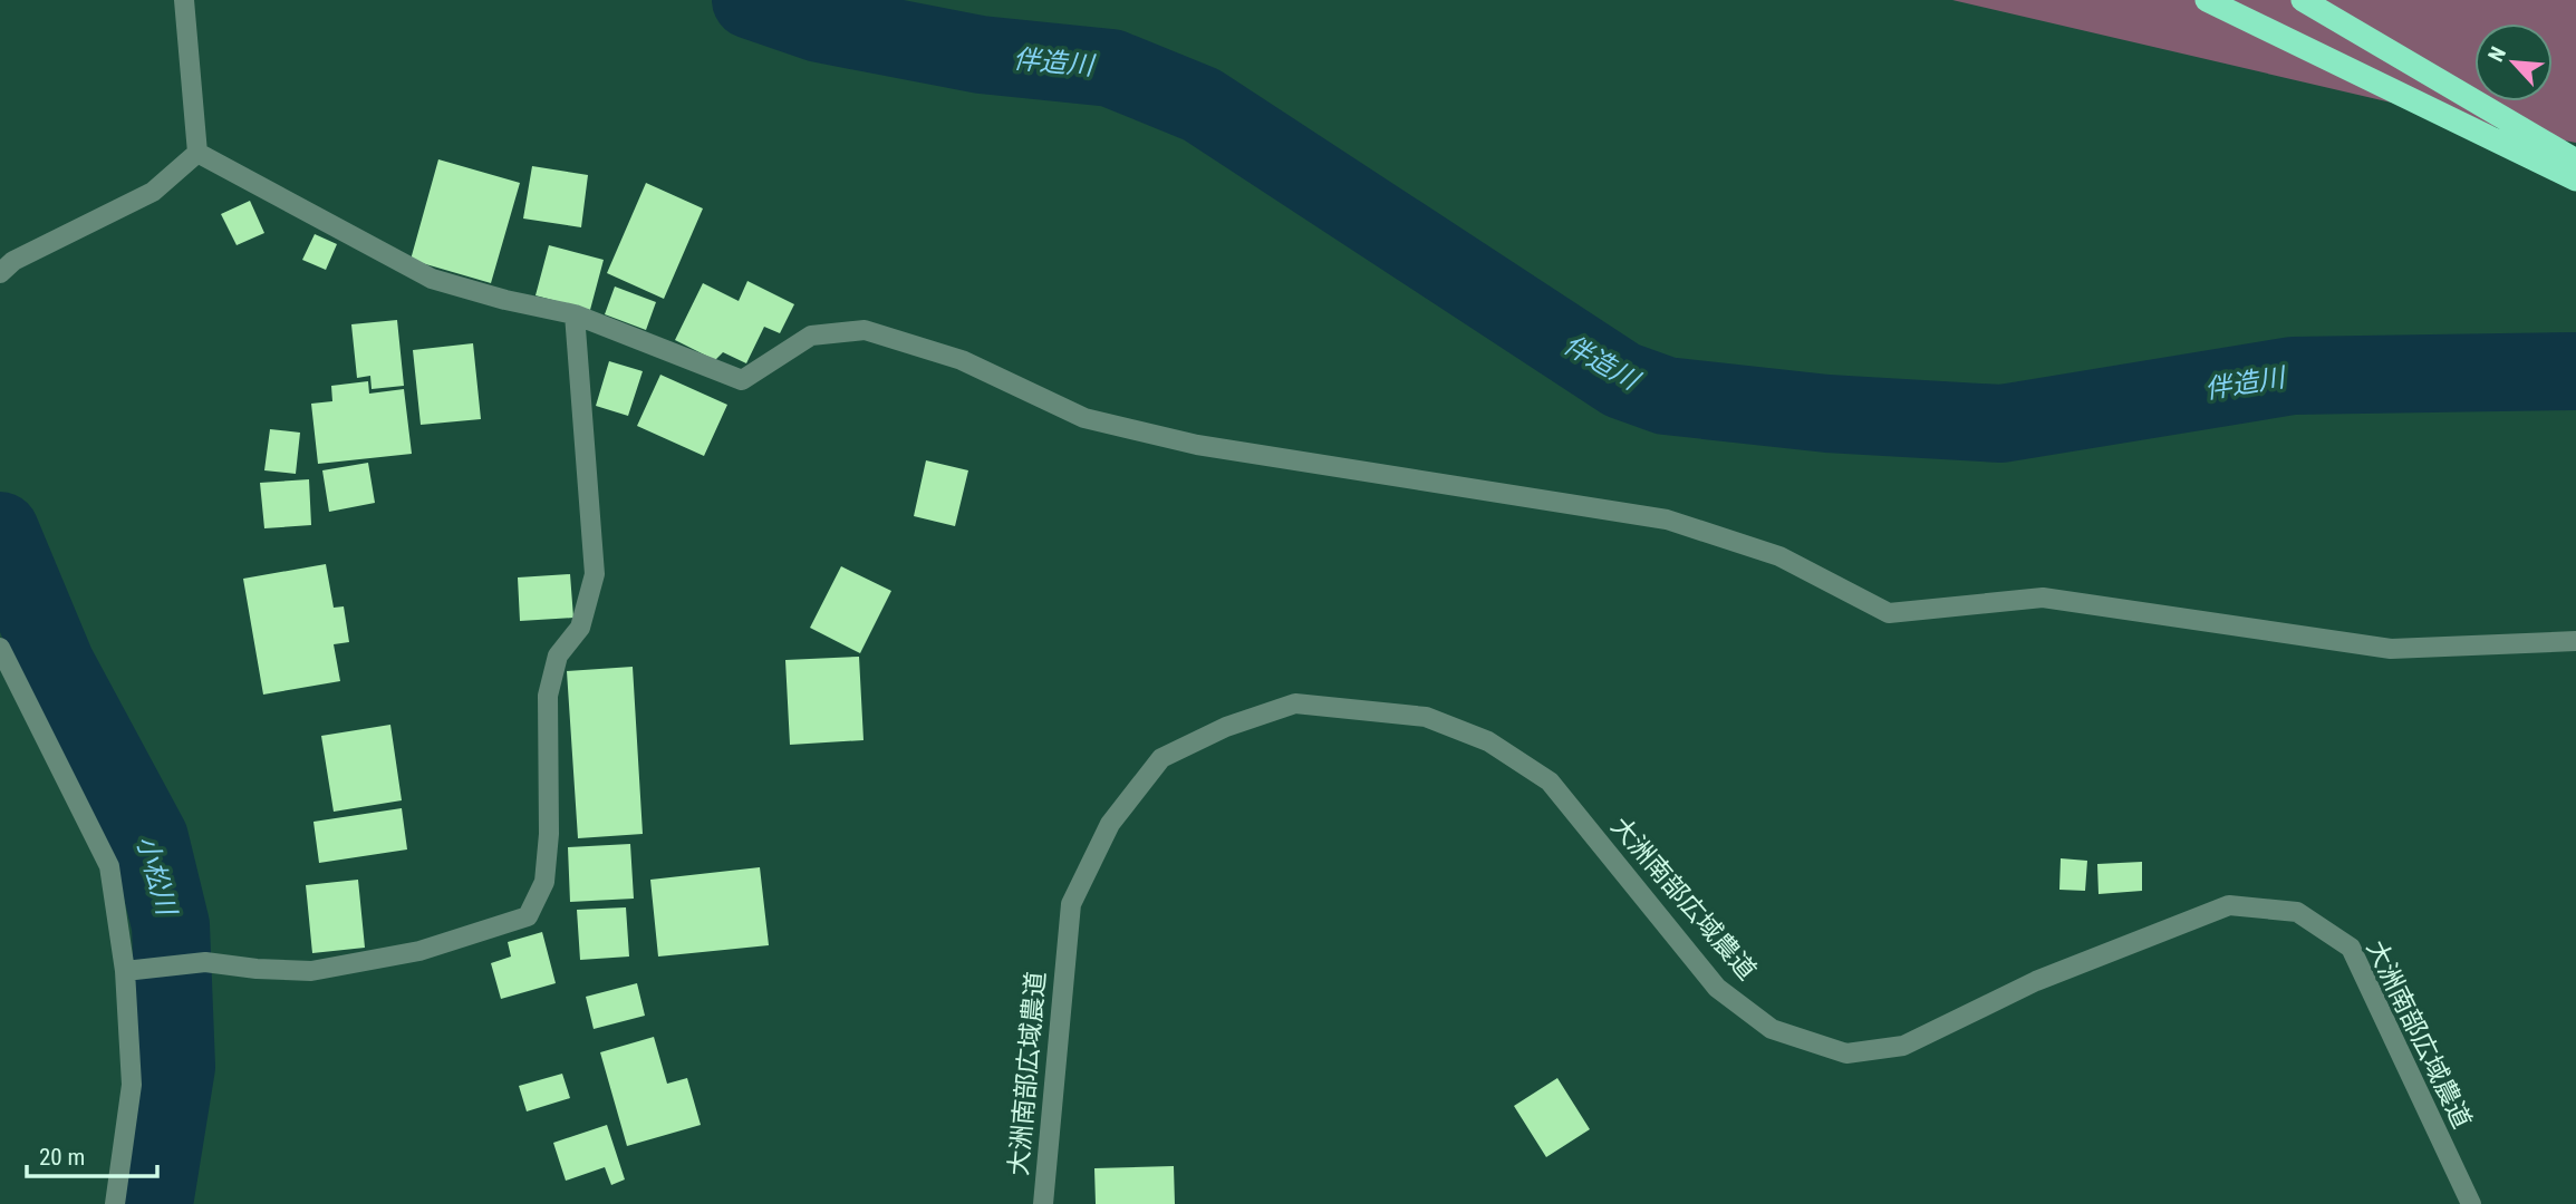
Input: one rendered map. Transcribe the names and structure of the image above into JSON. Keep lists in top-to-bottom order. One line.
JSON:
{"streets":{"street":["大洲南部広域農道"]},"water":["伴造川","小松川"],"scale_bar":"20 m","north":"top left"}
